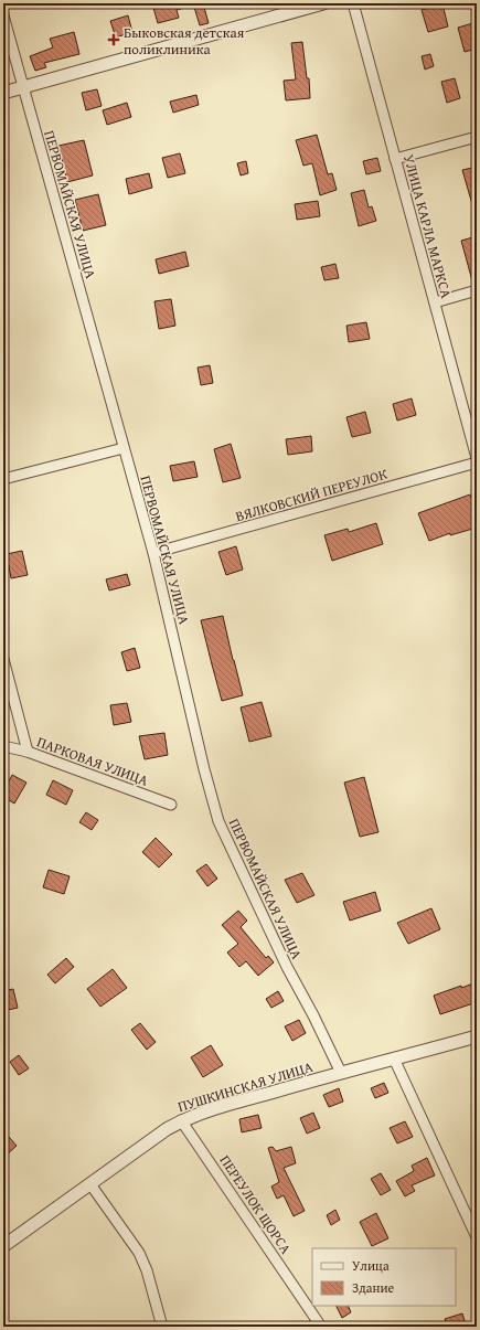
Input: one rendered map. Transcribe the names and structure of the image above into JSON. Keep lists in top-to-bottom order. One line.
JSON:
{"streets":{"street":["ПЕРВОМАЙСКАЯ УЛИЦА","УЛИЦА КАРЛА МАРКСА","ВЯЛКОВСКИЙ ПЕРЕУЛОК","ПАРКОВАЯ УЛИЦА","ПУШКИНСКАЯ УЛИЦА","ПЕРЕУЛОК ЩОРСА"]},"crossings":[["ПЕРВОМАЙСКАЯ УЛИЦА","ВЯЛКОВСКИЙ ПЕРЕУЛОК"],["ПЕРВОМАЙСКАЯ УЛИЦА","ПУШКИНСКАЯ УЛИЦА"],["ПУШКИНСКАЯ УЛИЦА","ПЕРЕУЛОК ЩОРСА"]],"places":{"health":["Быковская детская поликлиника"]},"legend":["Улица","Здание"]}
